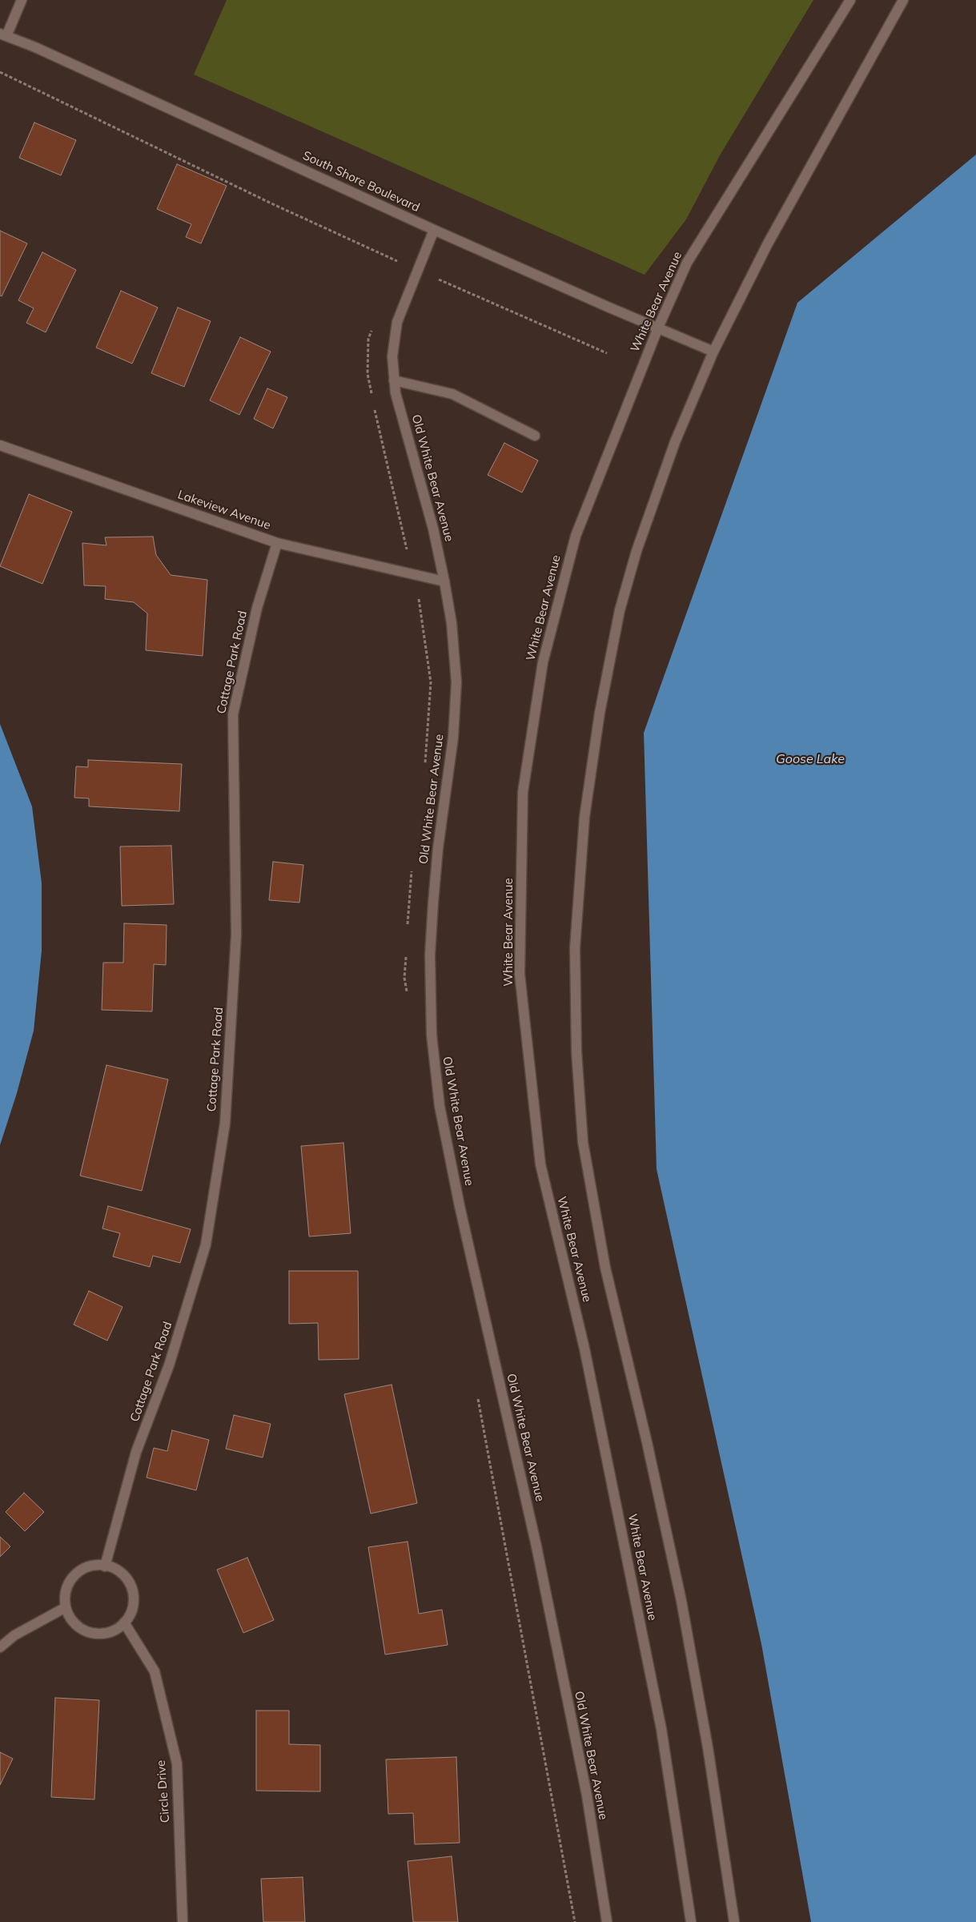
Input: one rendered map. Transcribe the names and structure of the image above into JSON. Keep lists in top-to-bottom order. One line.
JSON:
{"streets":{"street":["South Shore Boulevard","White Bear Avenue","Old White Bear Avenue","Lakeview Avenue","Cottage Park Road","Circle Drive"]},"crossings":[["South Shore Boulevard","White Bear Avenue"],["South Shore Boulevard","Old White Bear Avenue"],["Old White Bear Avenue","Lakeview Avenue"],["Lakeview Avenue","Cottage Park Road"],["Cottage Park Road","Circle Drive"]],"water":["Goose Lake"]}
